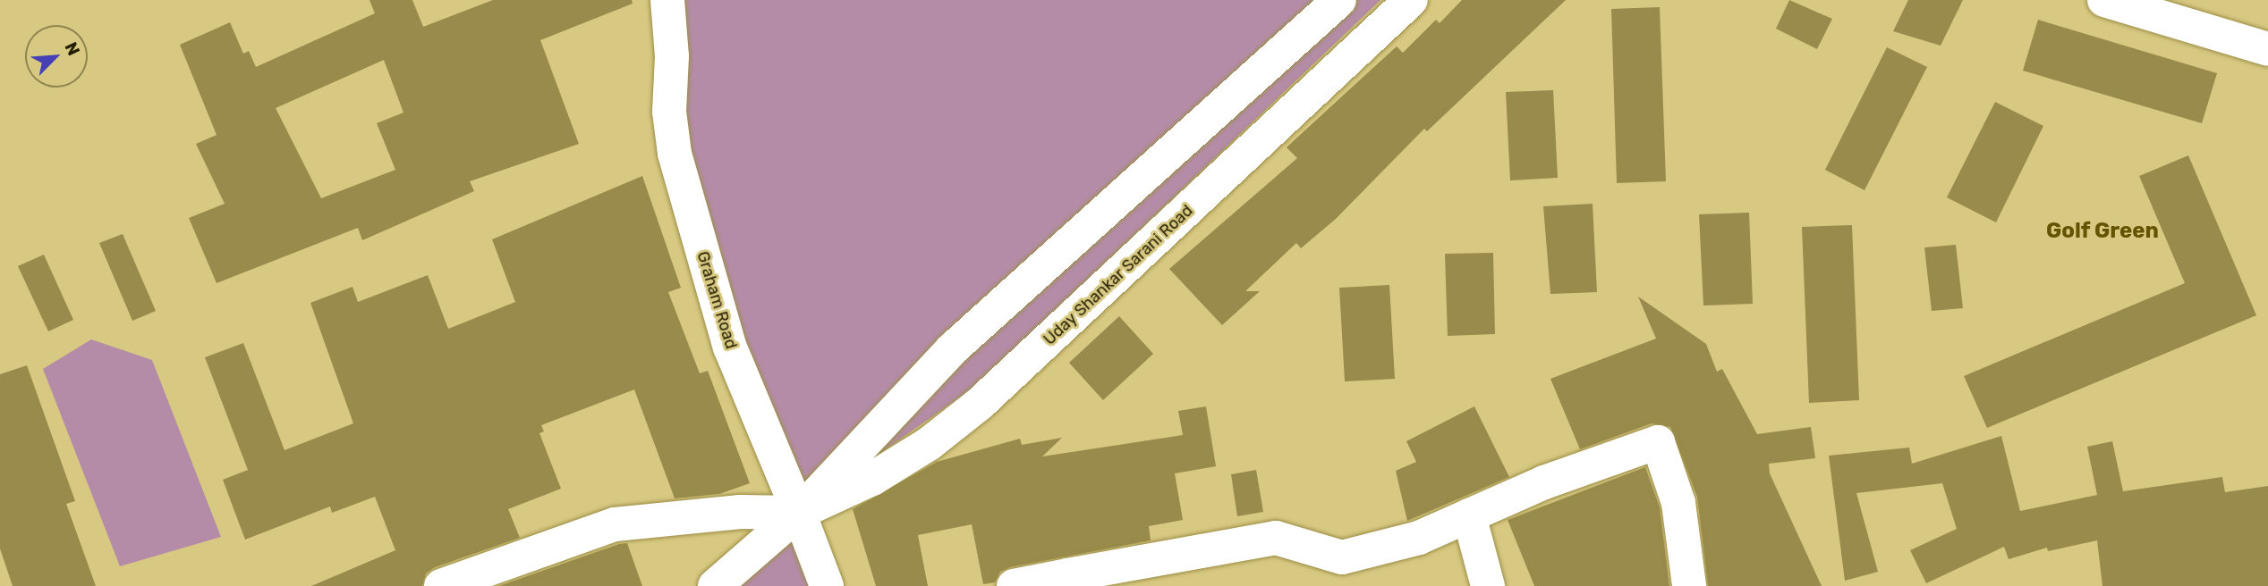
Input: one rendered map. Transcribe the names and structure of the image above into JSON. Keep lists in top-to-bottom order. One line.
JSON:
{"streets":{"street":["Uday Shankar Sarani Road","Graham Road"]},"crossings":[["Uday Shankar Sarani Road","Graham Road"]],"districts":["Golf Green"],"north":"top right"}
